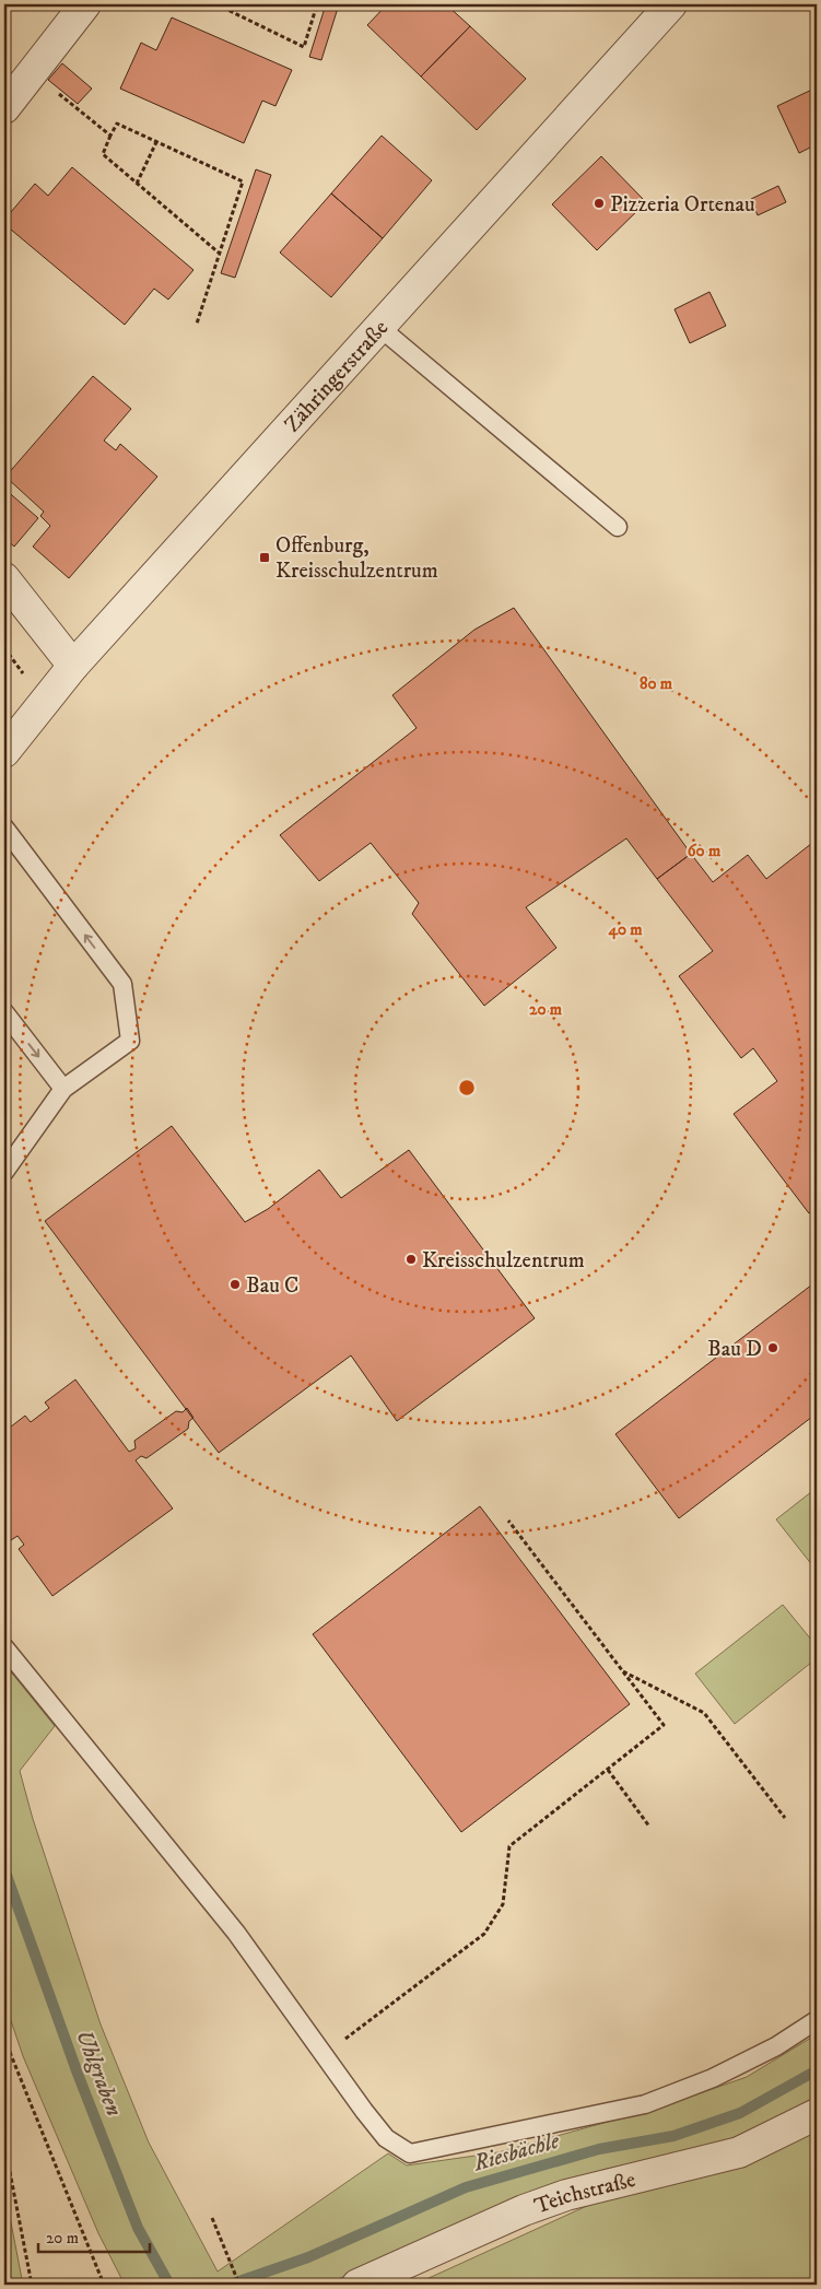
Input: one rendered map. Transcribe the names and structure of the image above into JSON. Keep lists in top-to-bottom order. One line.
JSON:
{"streets":{"street":["Zähringerstraße","Teichstraße"]},"water":["Uhlgraben","Riesbächle"],"places":{"other":["Pizzeria Ortenau","Kreisschulzentrum","Bau C","Bau D"],"transit":["Offenburg, Kreisschulzentrum"]},"scale_bar":"20 m","rings":["80 m","60 m","40 m","20 m"]}
